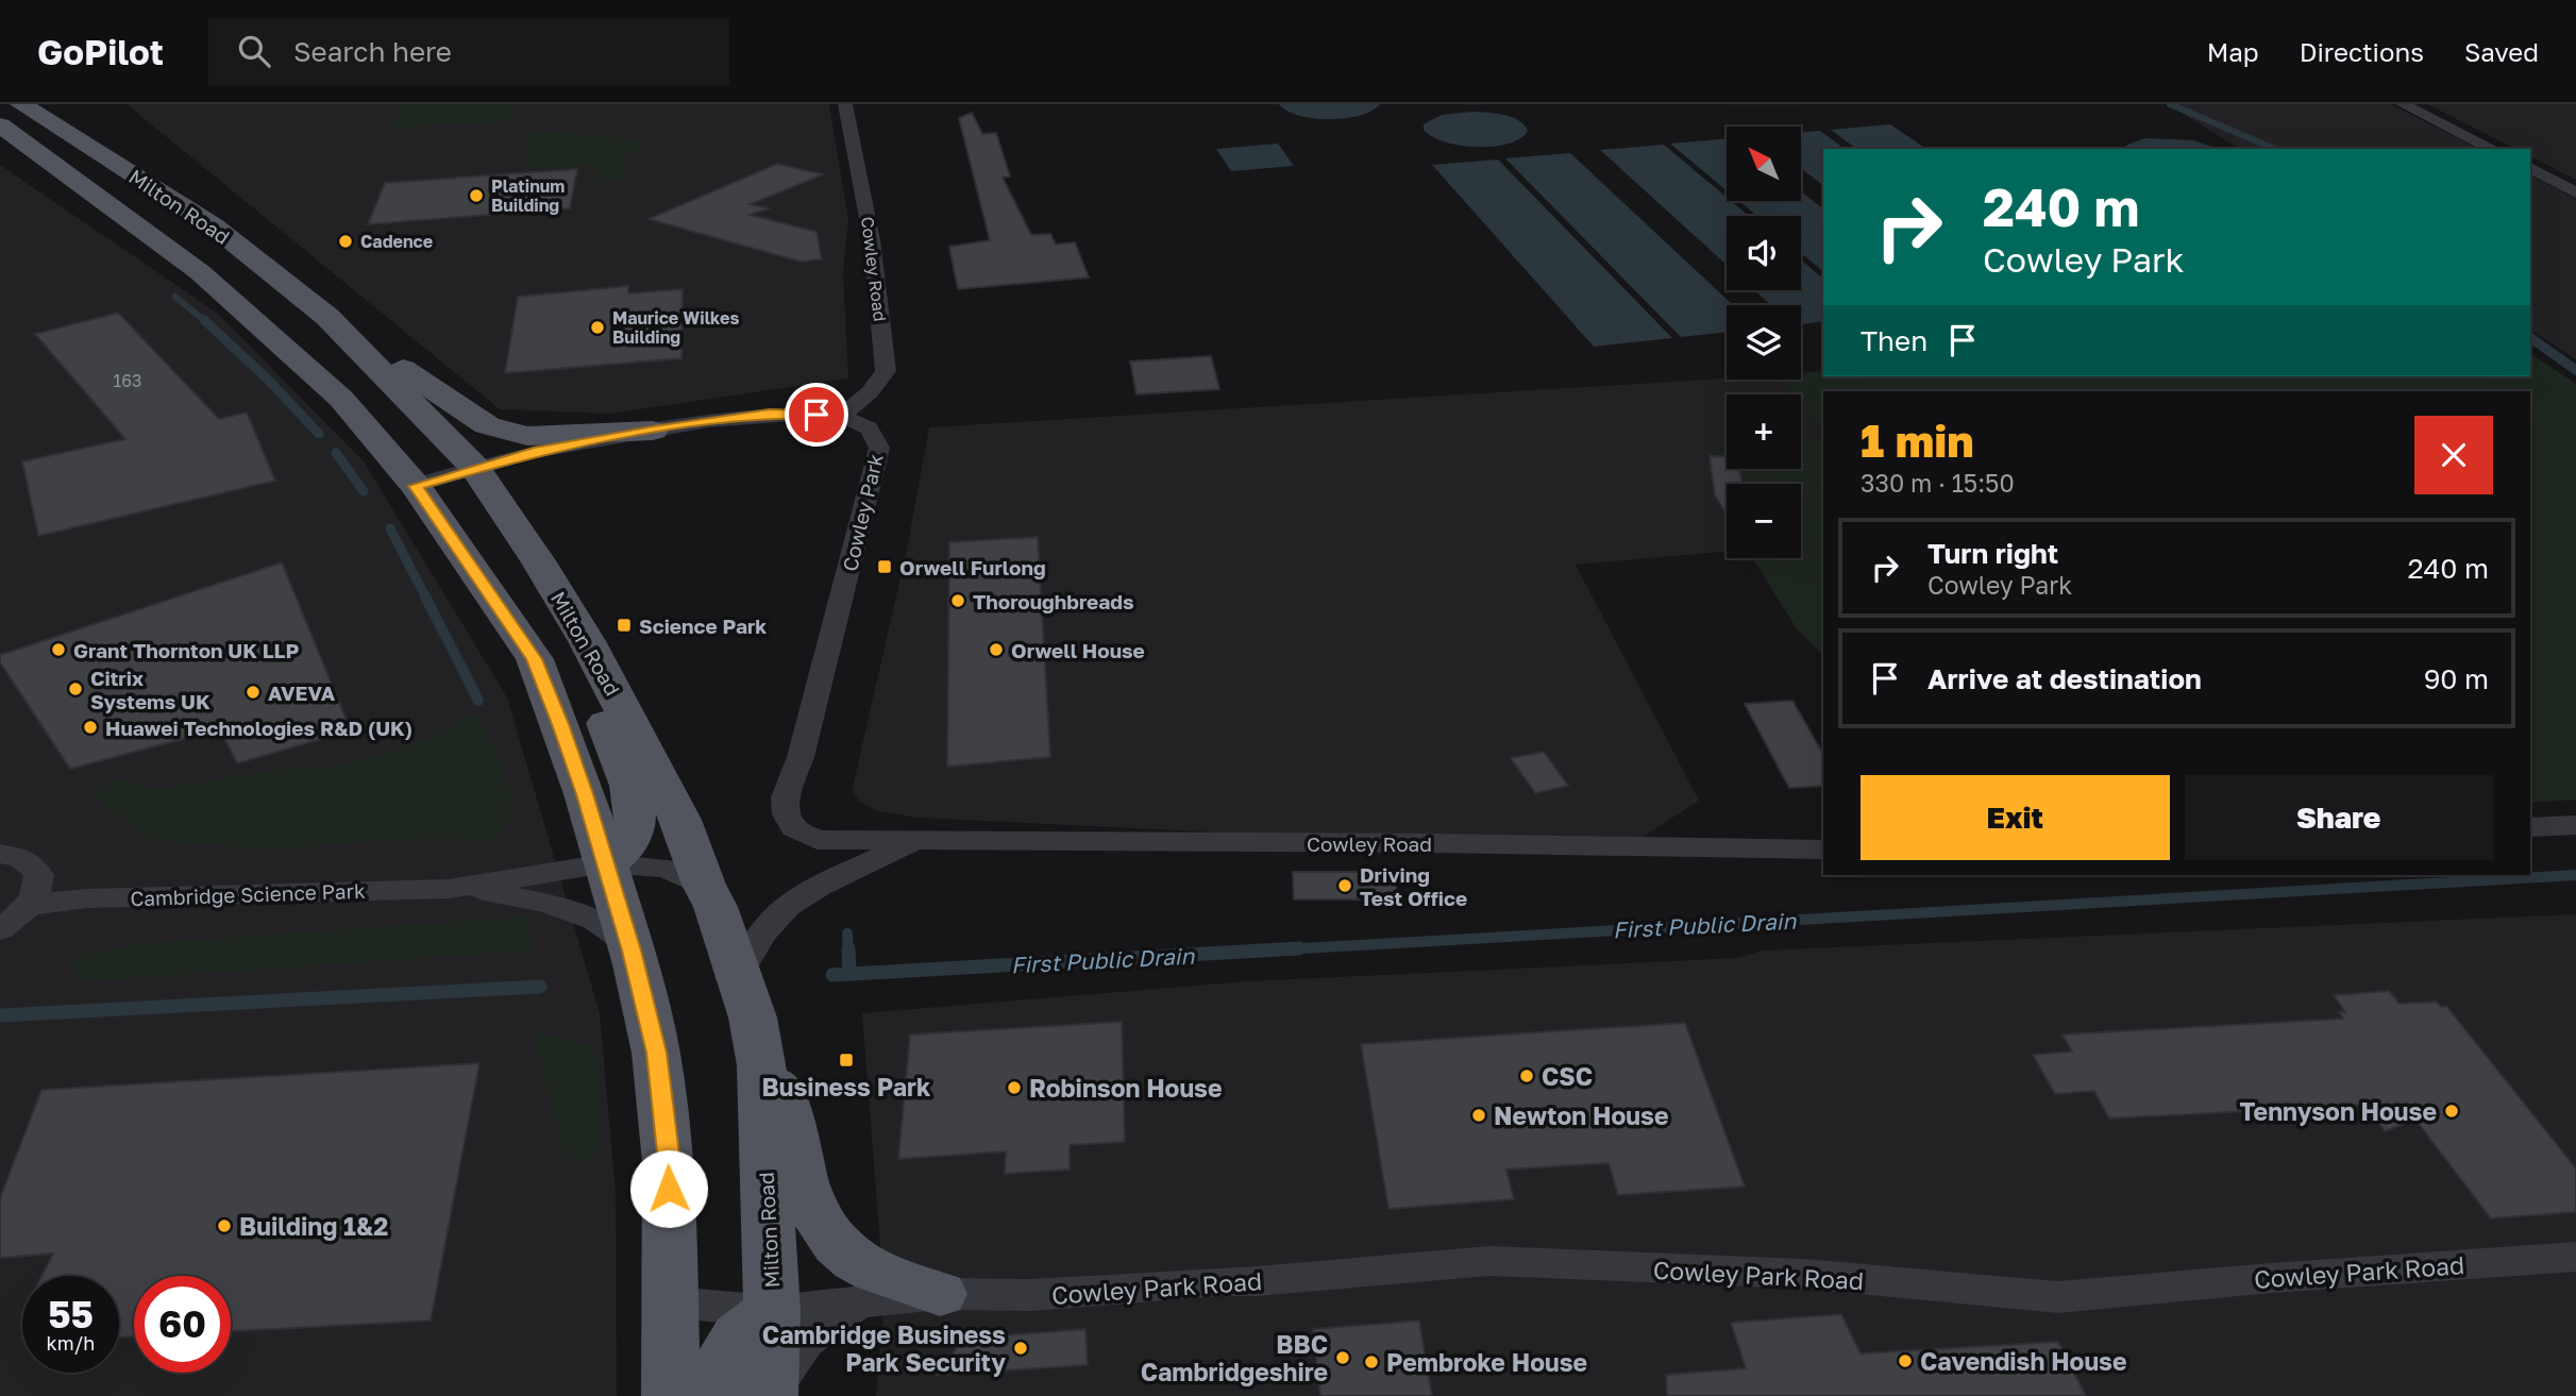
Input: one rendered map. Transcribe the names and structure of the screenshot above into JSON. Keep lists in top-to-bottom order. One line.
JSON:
{"streets":{"main road":["Milton Road"],"street":["Cowley Road","Cowley Park","Cambridge Science Park","Cowley Park Road"]},"crossings":[["Milton Road","Cowley Road"],["Milton Road","Cowley Park"],["Milton Road","Cambridge Science Park"],["Milton Road","Cowley Park Road"],["Cowley Road","Cowley Park"]],"water":["First Public Drain"],"places":{"other":["Platinum Building","Cadence","Maurice Wilkes Building","Thoroughbreads","Grant Thornton UK LLP","Orwell House","Citrix Systems UK","AVEVA","Huawei Technologies R&D (UK)","Driving Test Office","CSC","Robinson House","Tennyson House","Newton House","Building 1&2","Cambridge Business Park Security","BBC Cambridgeshire","Cavendish House","Pembroke House"],"transit":["Orwell Furlong","Science Park","Business Park"]},"house_numbers":["163"],"north":"top left","page":{"header":"GoPilot","search":"Search here","nav":["Map","Directions","Saved"],"map_buttons":["+","−"],"turn":["240 m","Cowley Park"],"then":"Then","heading":["1 min","330 m · 15:50"],"list":[{"name":"Turn right","note":"Cowley Park","value":"240 m"},{"name":"Arrive at destination","value":"90 m"}],"buttons":["Exit","Share"],"speed":"55 km/h","limit":"60"}}
